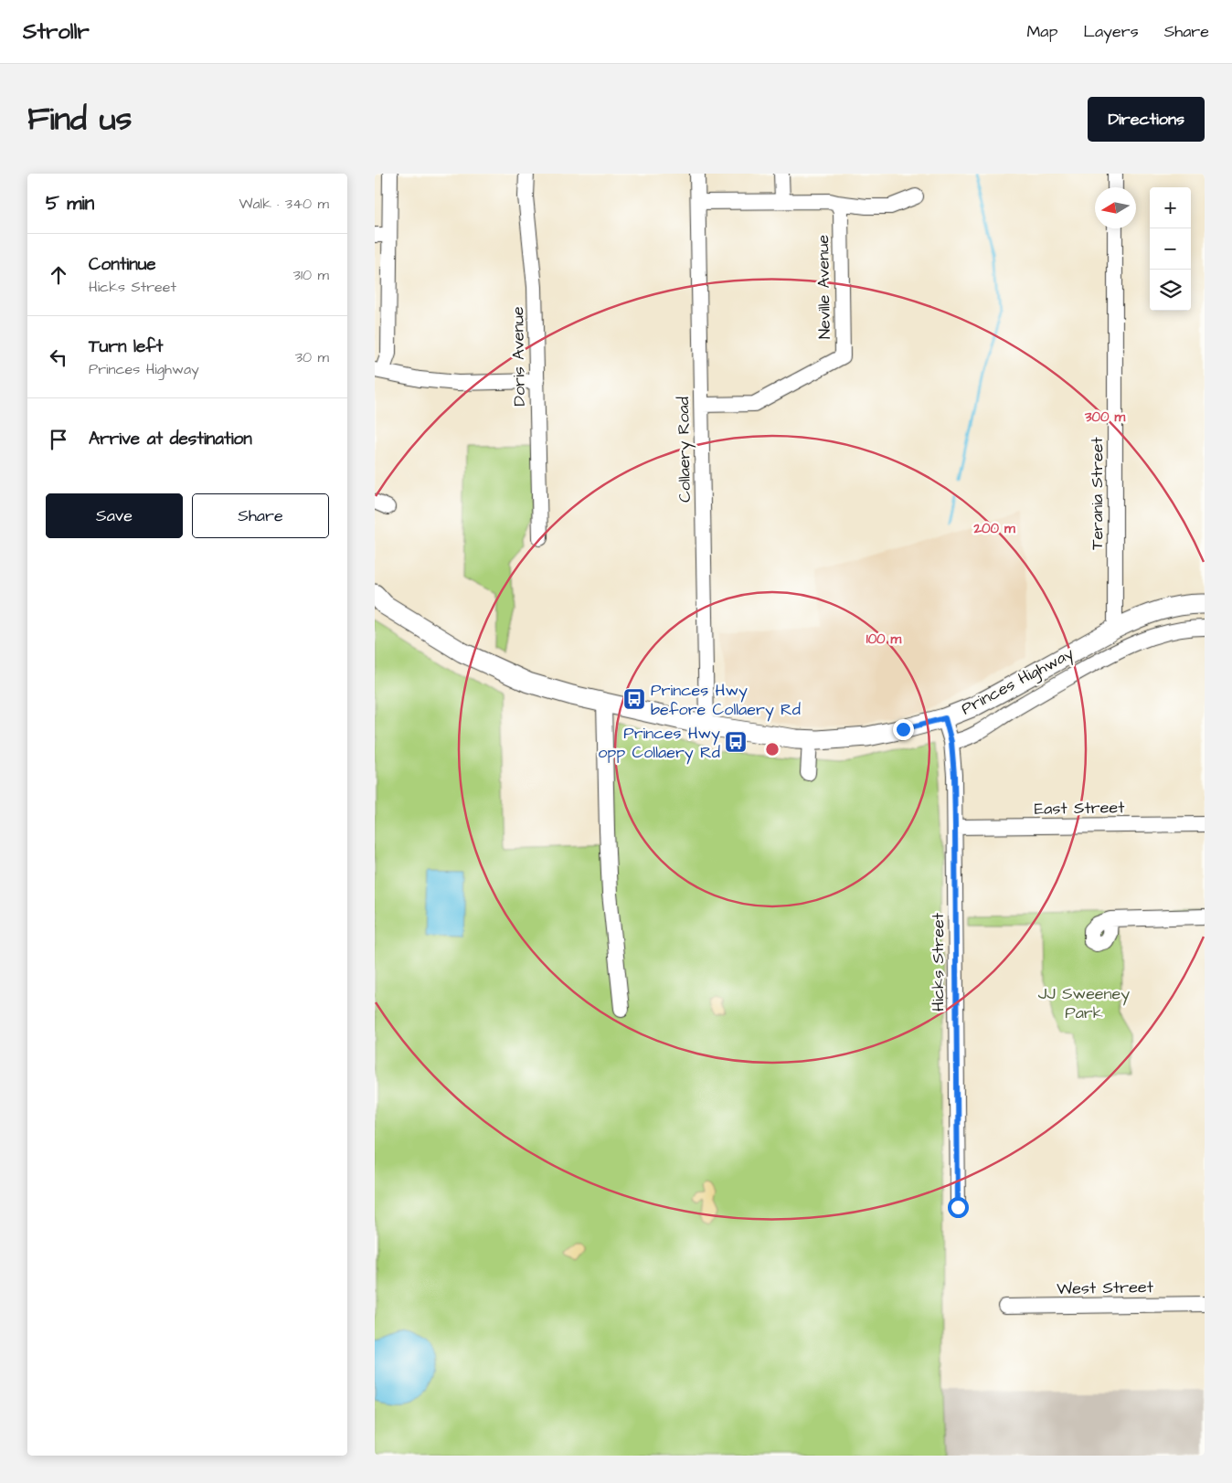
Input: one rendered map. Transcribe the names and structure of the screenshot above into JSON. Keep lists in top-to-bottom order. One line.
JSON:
{"streets":{"main road":["Princes Highway"],"street":["Neville Avenue","Doris Avenue","Collaery Road","Terania Street","East Street","Hicks Street","West Street"]},"crossings":[["Neville Avenue","Collaery Road"],["Collaery Road","Princes Highway"],["Terania Street","Princes Highway"],["Princes Highway","Hicks Street"],["East Street","Hicks Street"]],"parks":["JJ Sweeney Park"],"places":{"bus stop":["Princes Hwy before Collaery Rd","Princes Hwy opp Collaery Rd"]},"north":"left","page":{"header":"Strollr","nav":["Map","Layers","Share"],"title":"Find us","buttons":["Directions",["Save","Share"]],"heading":["5 min","Walk · 340 m"],"map_buttons":["+","−"],"list":[["Continue","Hicks Street","310 m"],["Turn left","Princes Highway","30 m"],"Arrive at destination"]},"rings":["300 m","200 m","100 m"]}
